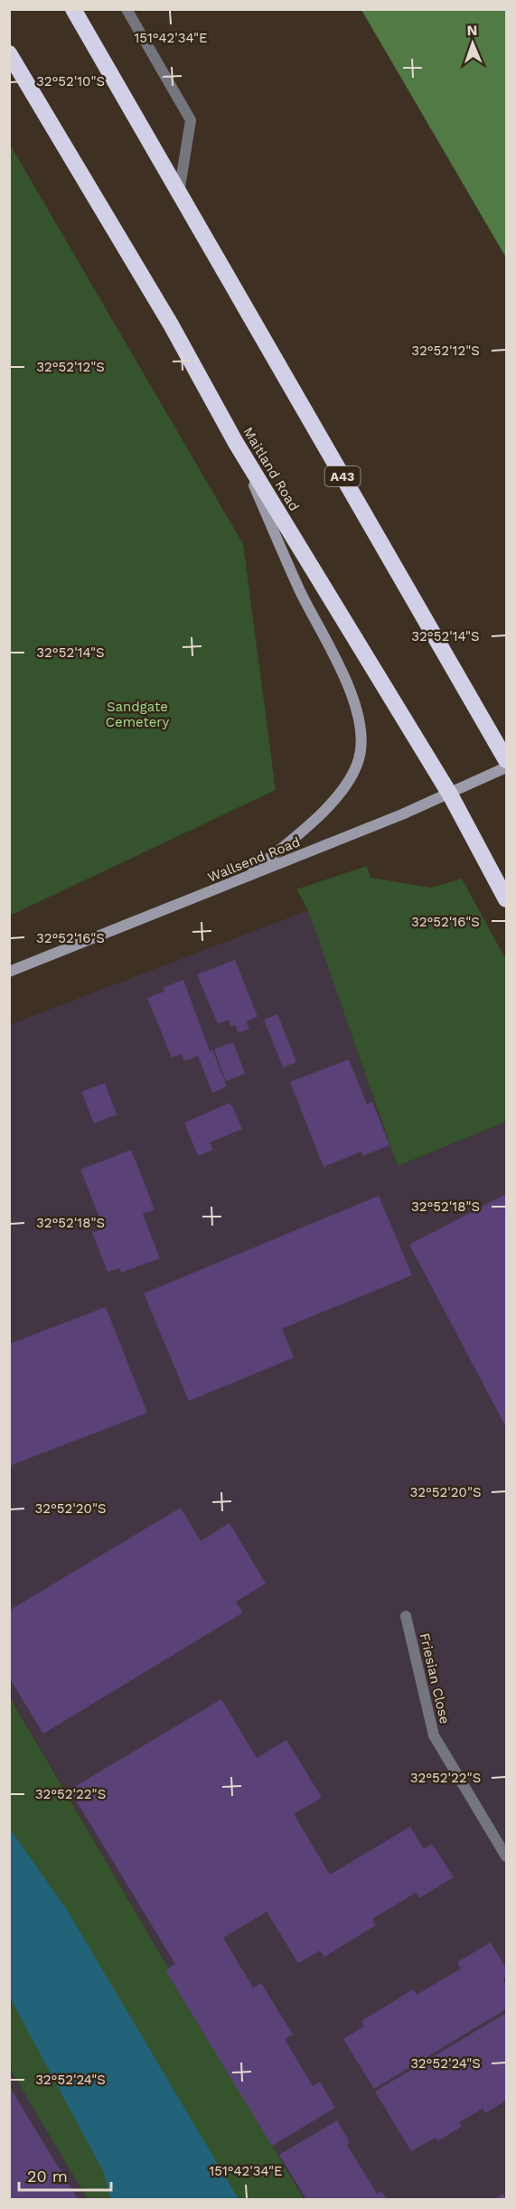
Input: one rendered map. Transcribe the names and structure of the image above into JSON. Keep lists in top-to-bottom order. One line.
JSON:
{"streets":{"highway":["Maitland Road","A43"],"main road":["Wallsend Road"],"street":["Friesian Close"]},"crossings":[["Maitland Road","Wallsend Road"]],"parks":["Sandgate Cemetery"],"scale_bar":"20 m","north":"top","coordinates":["151°42'34\"E","32°52'10\"S","32°52'12\"S","32°52'14\"S","32°52'16\"S","32°52'18\"S","32°52'20\"S","32°52'22\"S","32°52'24\"S"]}
